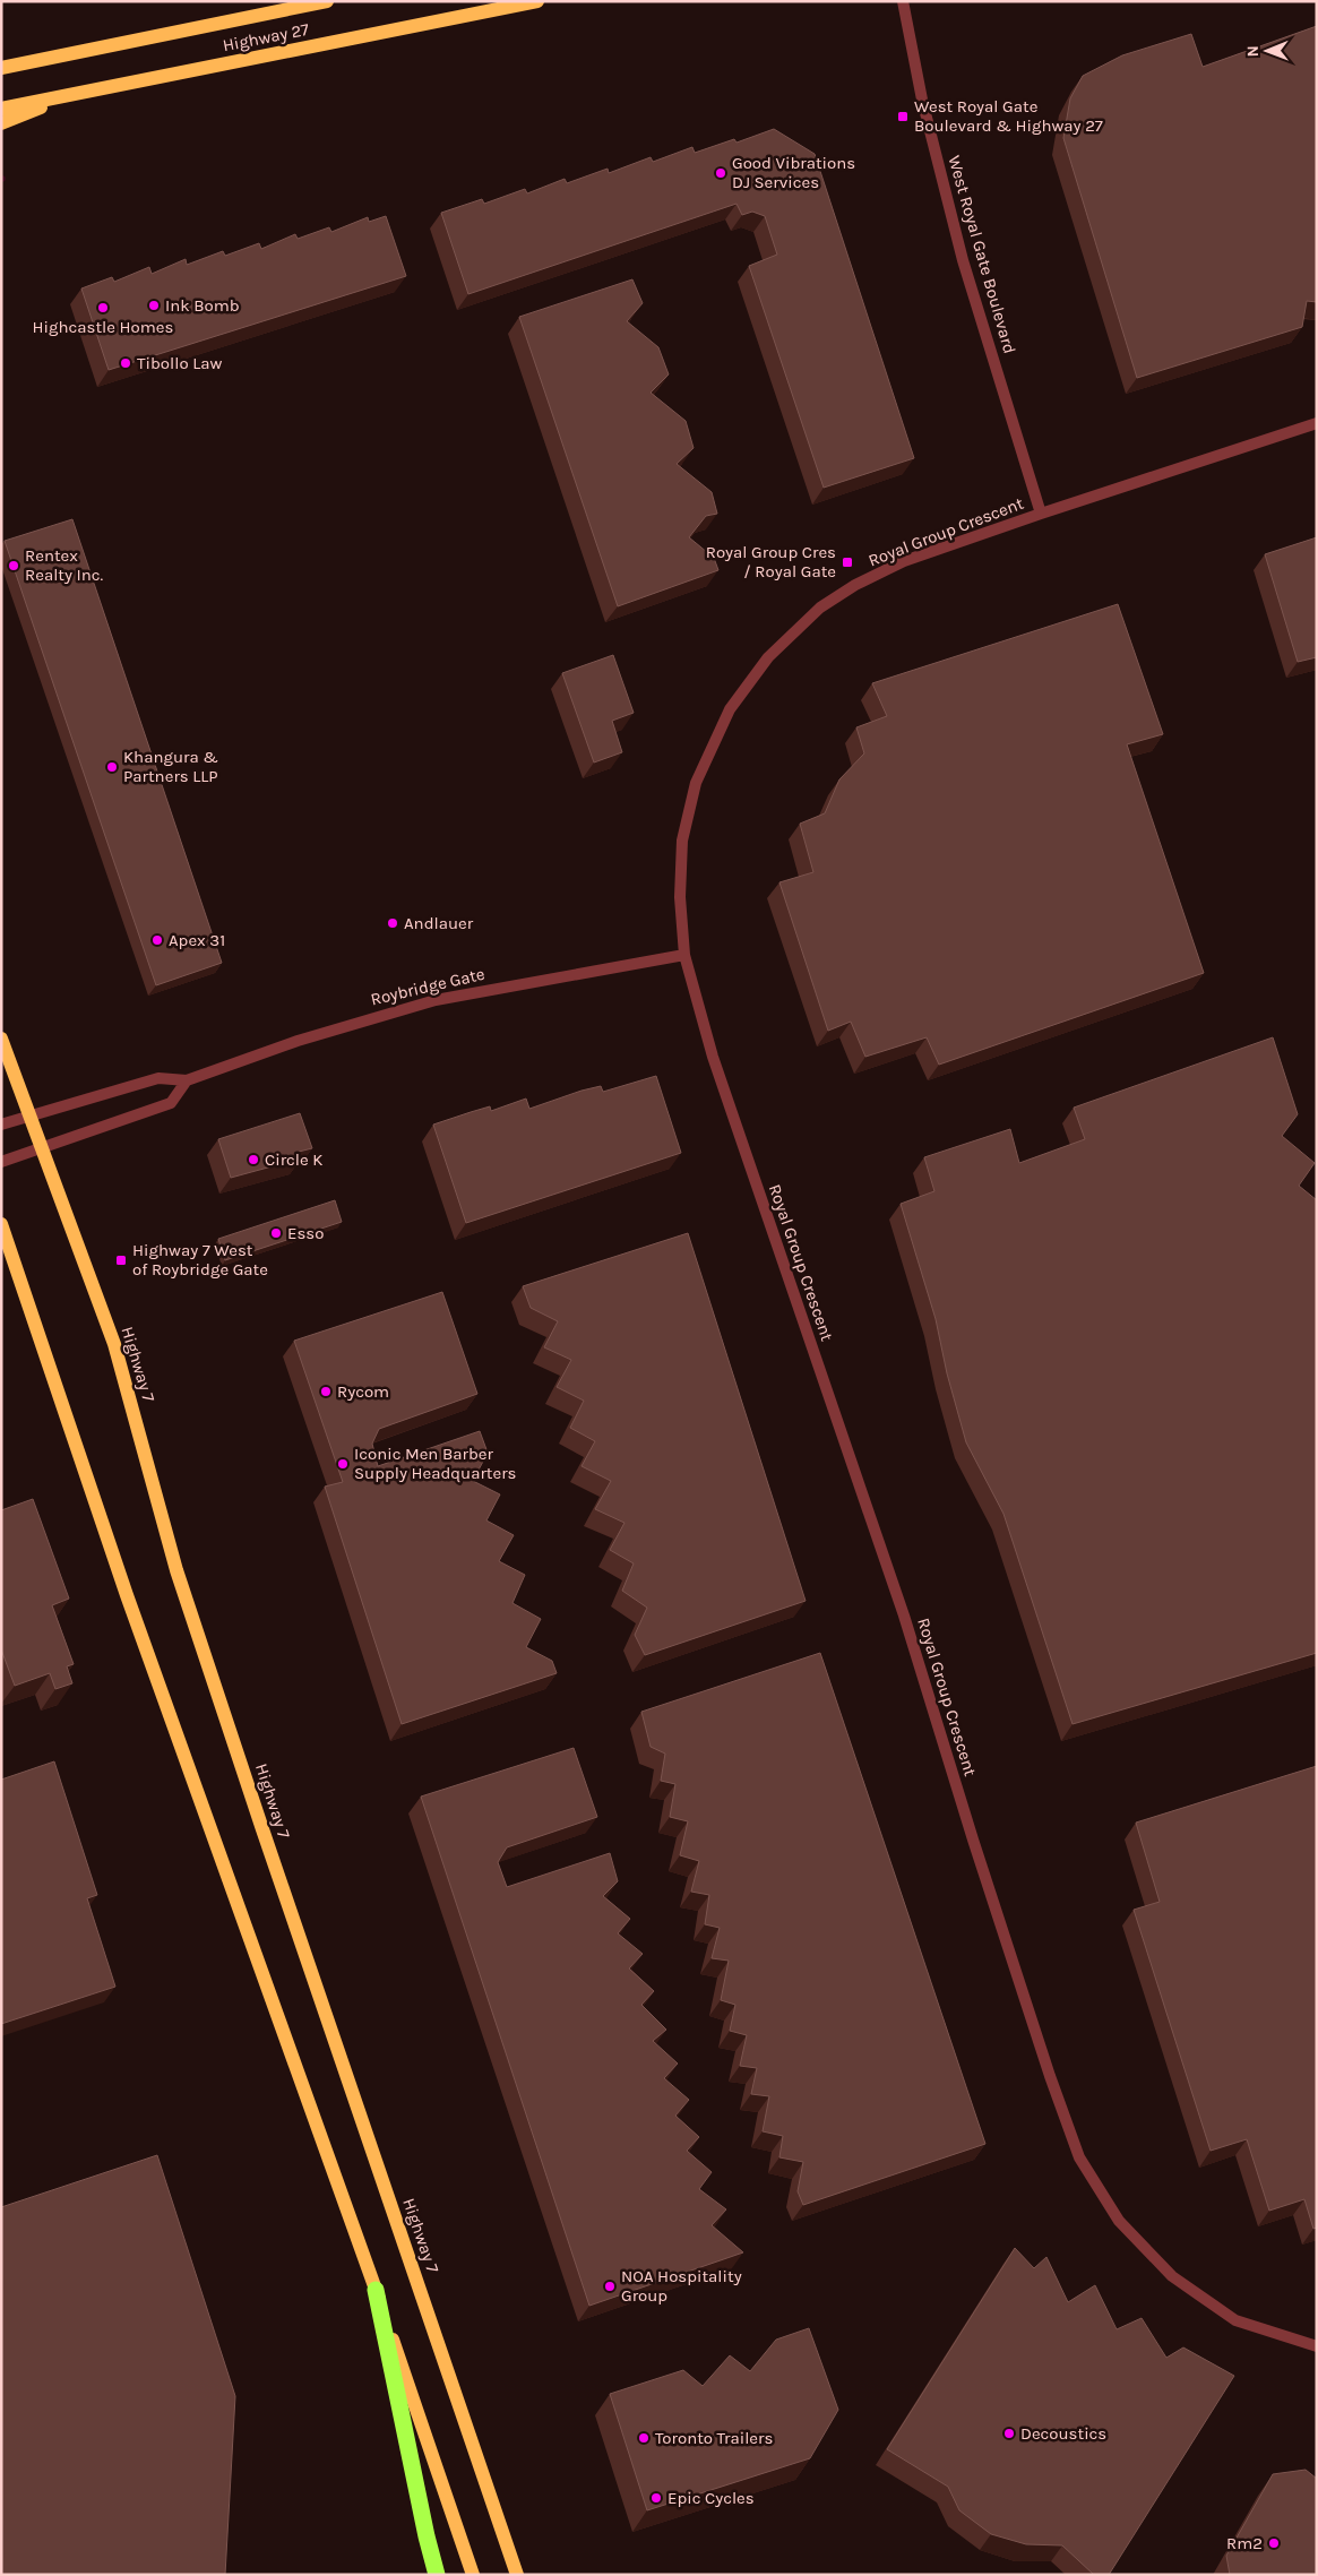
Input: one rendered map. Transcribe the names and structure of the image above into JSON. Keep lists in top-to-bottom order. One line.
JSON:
{"streets":{"main road":["Highway 27","Highway 7"],"street":["West Royal Gate Boulevard","Royal Group Crescent","Roybridge Gate"]},"crossings":[["West Royal Gate Boulevard","Royal Group Crescent"],["Royal Group Crescent","Roybridge Gate"],["Roybridge Gate","Highway 7"]],"places":{"transit":["West Royal Gate Boulevard & Highway 27","Royal Group Cres / Royal Gate","Highway 7 West of Roybridge Gate"],"other":["Good Vibrations DJ Services","Ink Bomb","Highcastle Homes","Tibollo Law","Rentex Realty Inc.","Khangura & Partners LLP","Andlauer","Apex 31","Circle K","Esso","Rycom","Iconic Men Barber Supply Headquarters","NOA Hospitality Group","Decoustics","Toronto Trailers","Epic Cycles","Rm2"]},"north":"left"}
